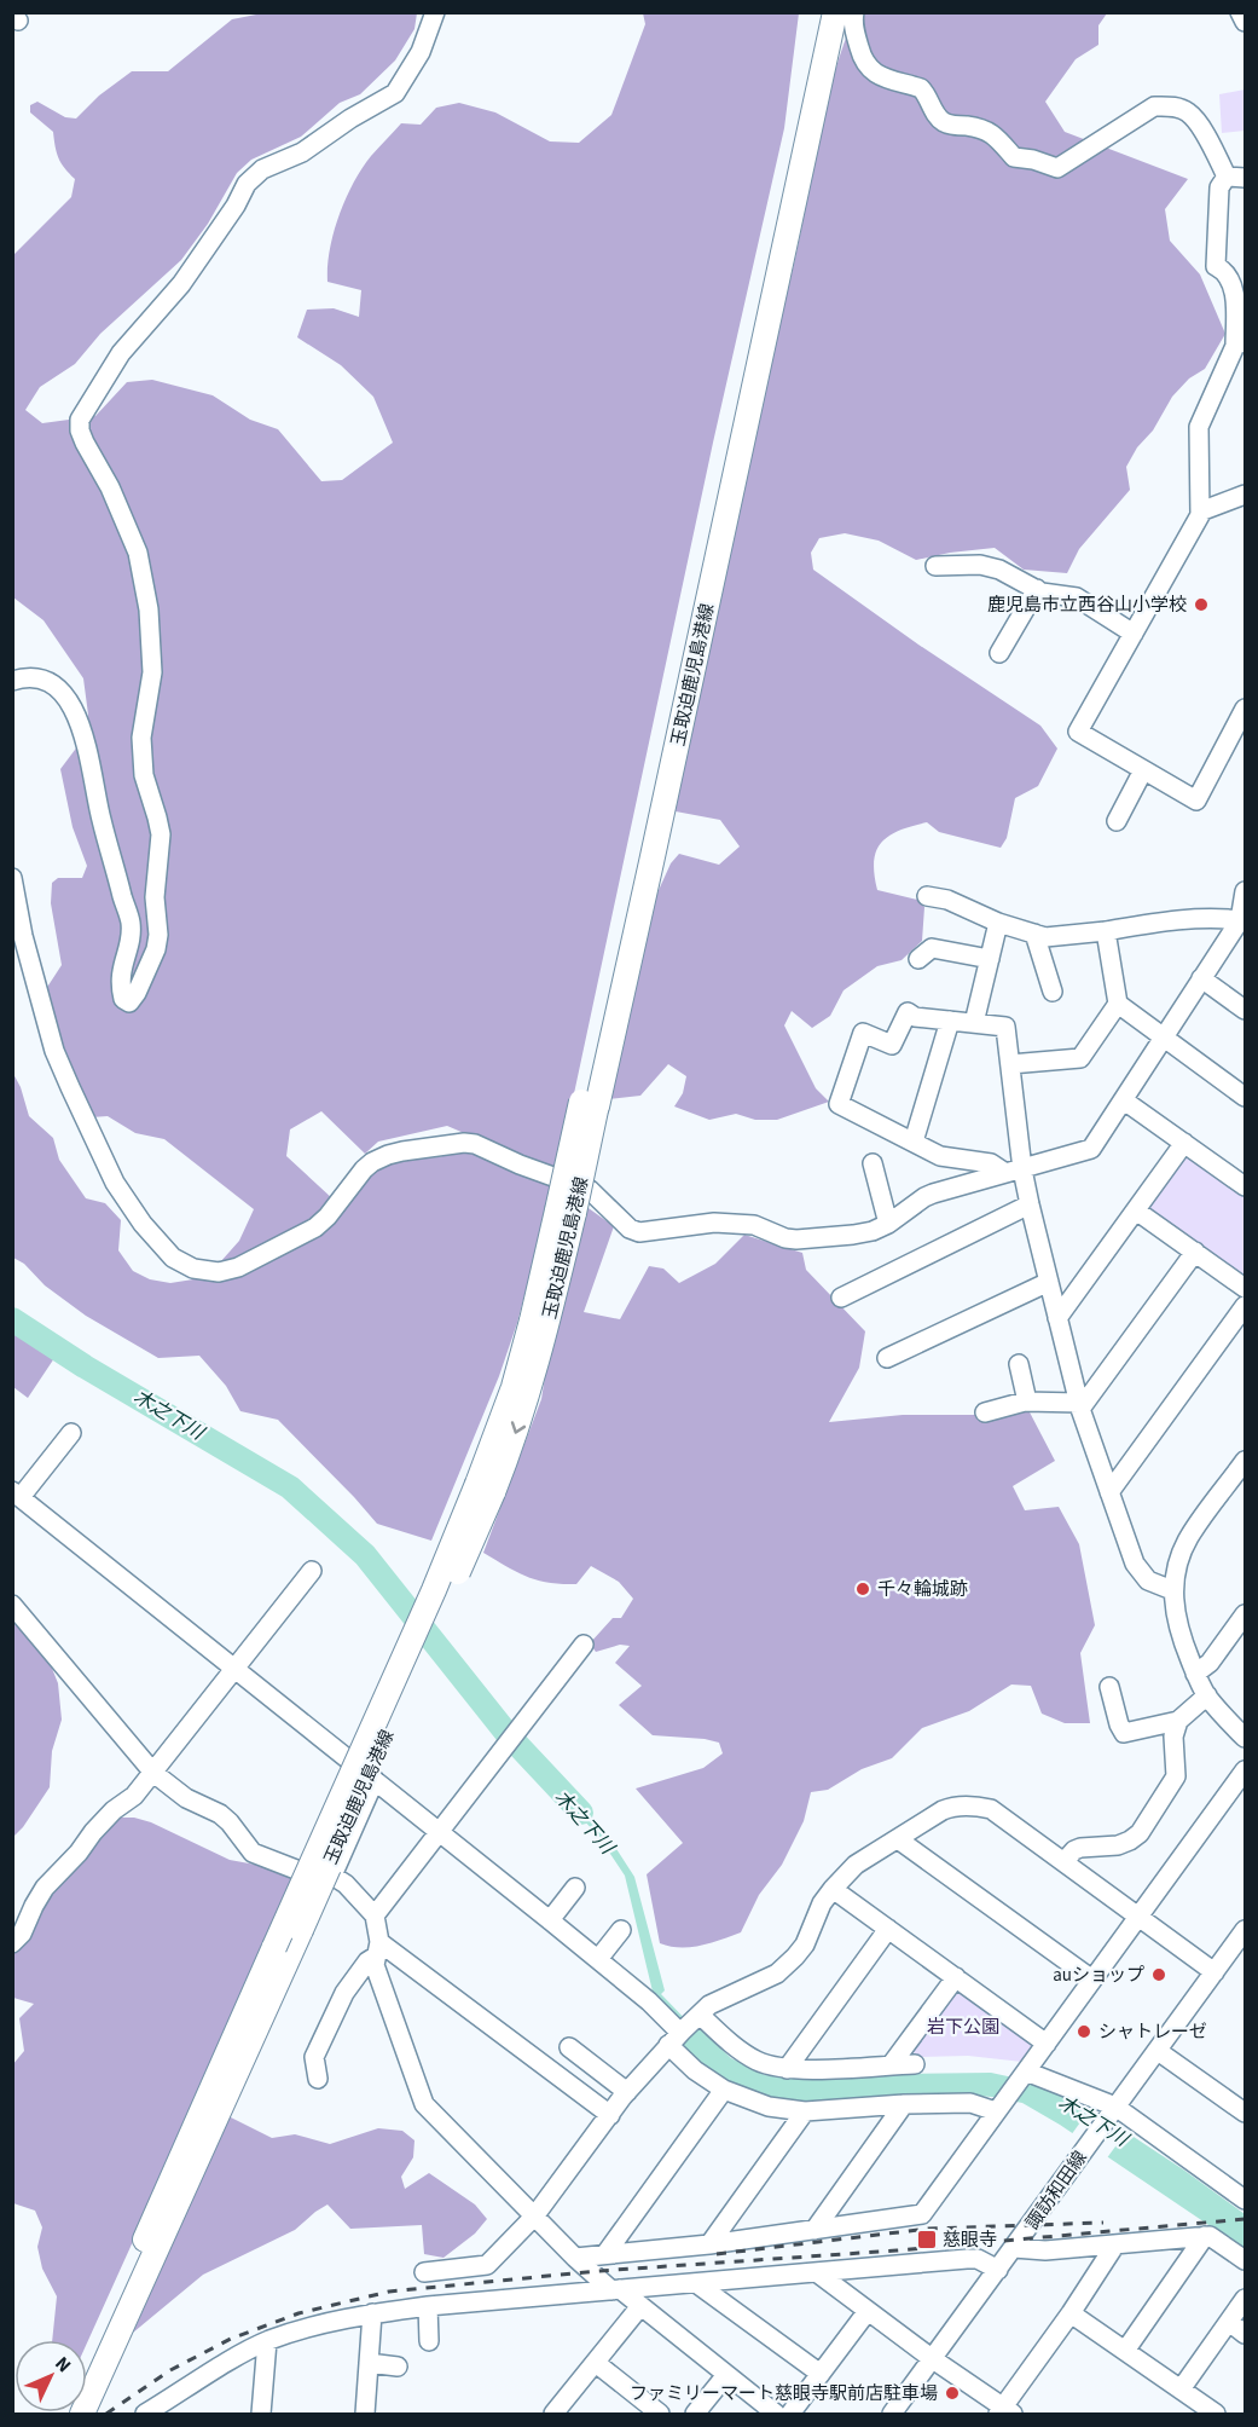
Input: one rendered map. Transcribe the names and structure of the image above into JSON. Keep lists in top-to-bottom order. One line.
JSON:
{"streets":{"main road":["玉取迫鹿児島港線"],"street":["諏訪和田線"]},"water":["木之下川"],"parks":["岩下公園"],"places":{"other":["鹿児島市立西谷山小学校","千々輪城跡","auショップ","シャトレーゼ","ファミリーマート慈眼寺駅前店駐車場"],"transit":["慈眼寺"]},"north":"top right"}
